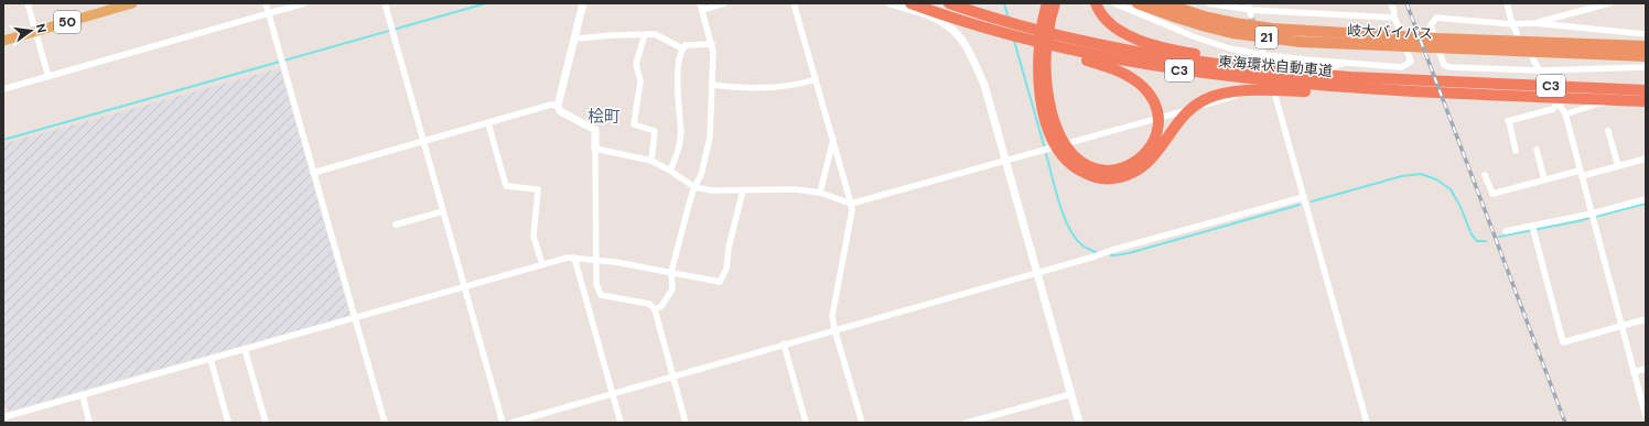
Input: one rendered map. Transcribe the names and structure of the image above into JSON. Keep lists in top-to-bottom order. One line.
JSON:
{"streets":{"highway":["岐大バイパス","21","東海環状自動車道","C3"],"main road":["50"]},"districts":["桧町"],"north":"right"}
